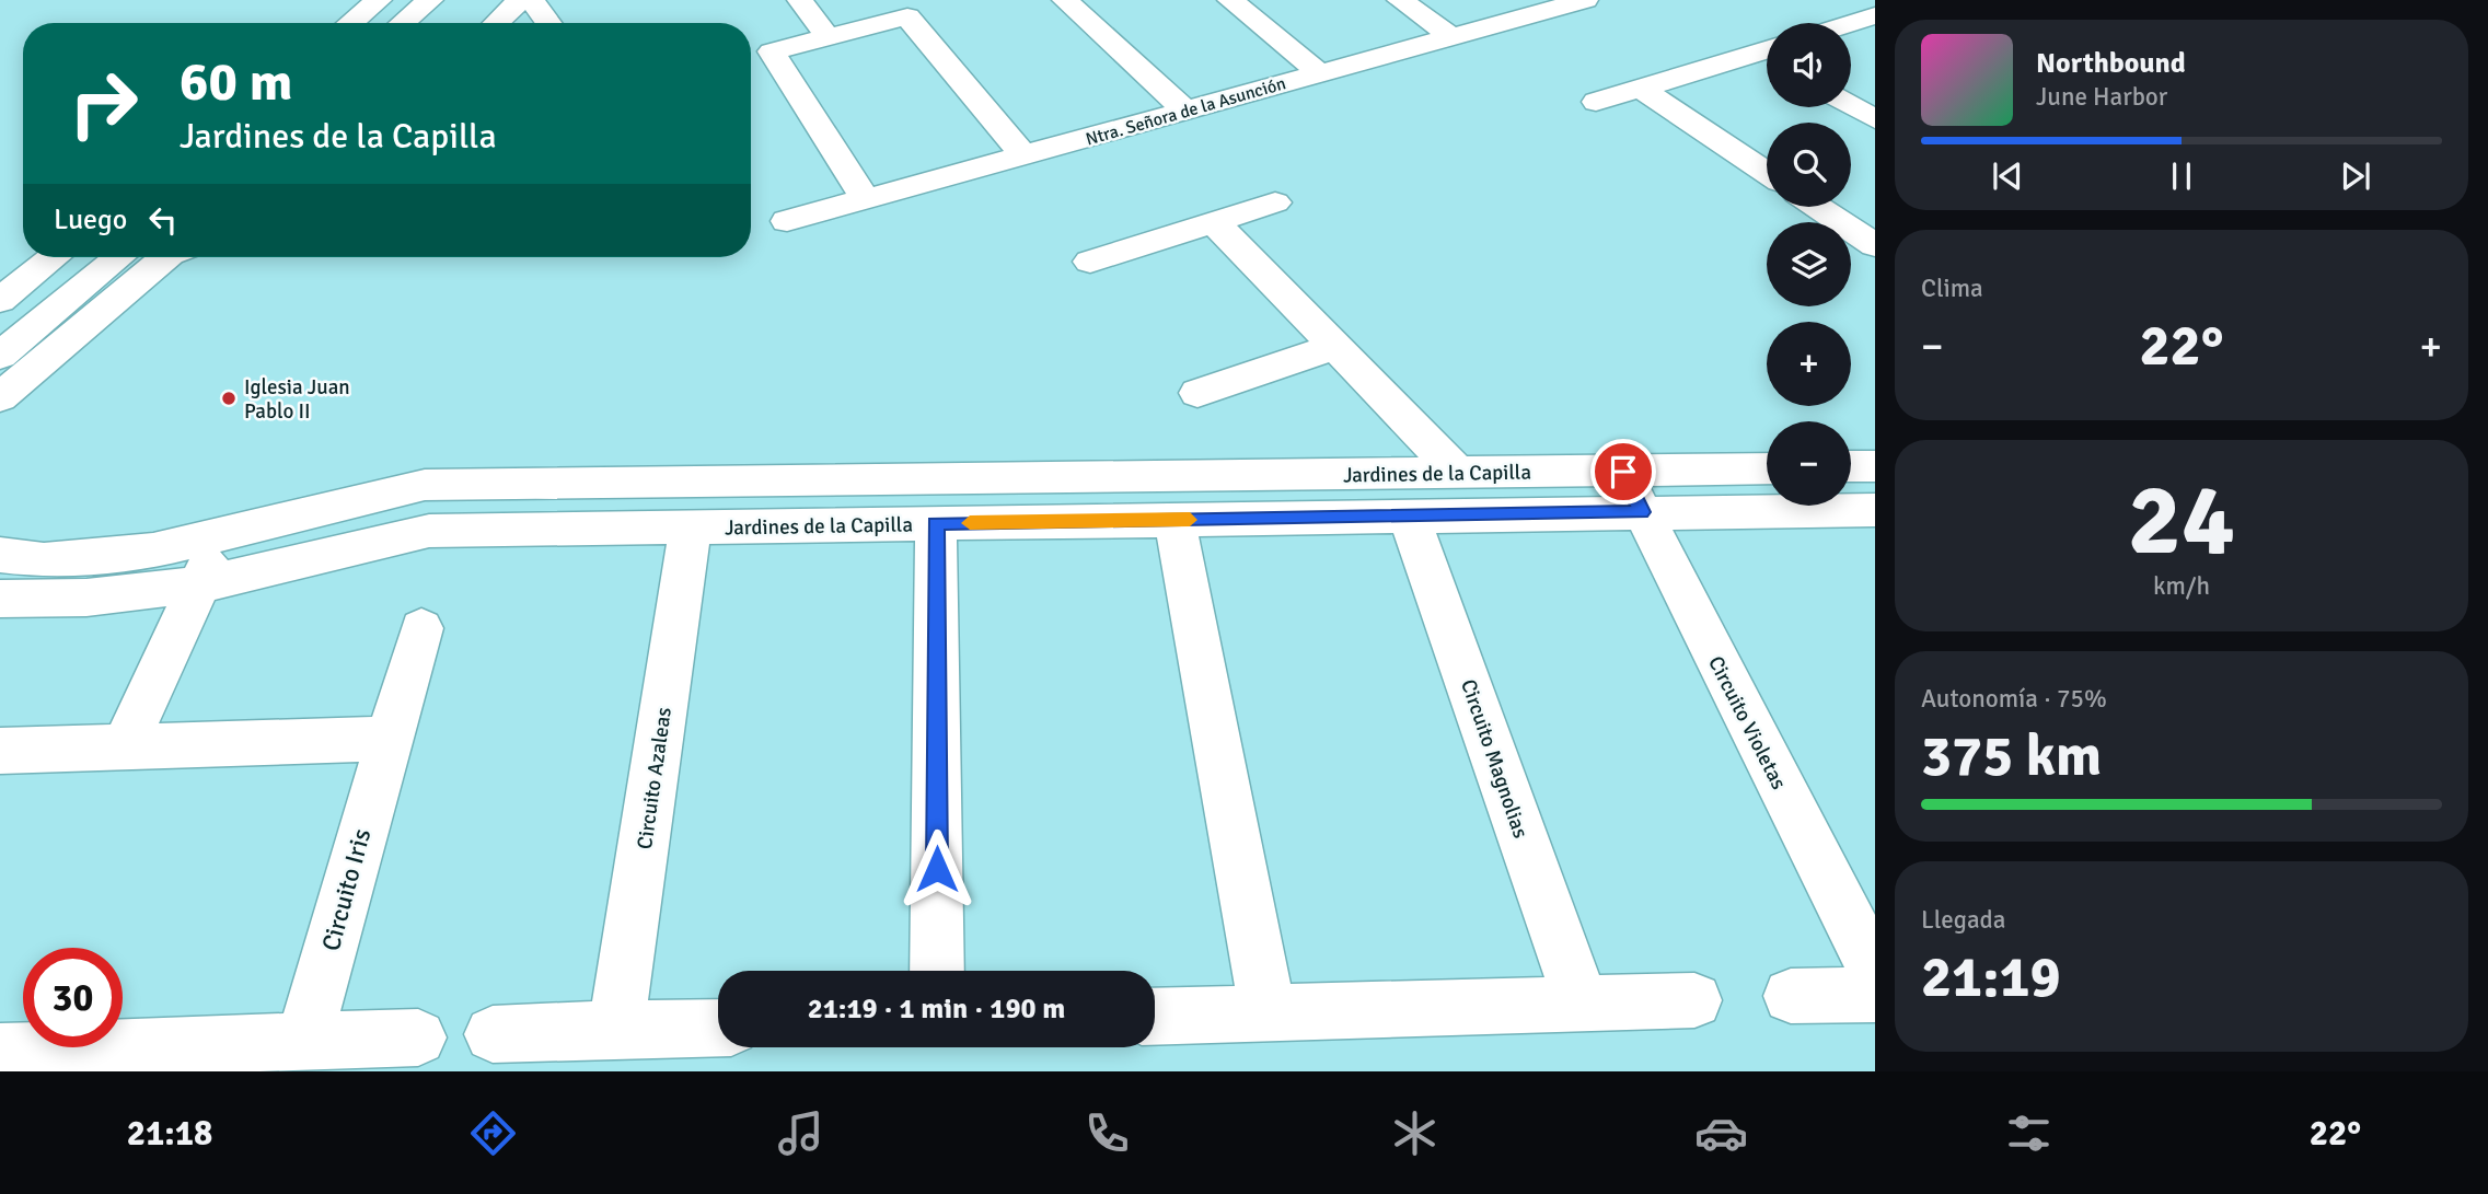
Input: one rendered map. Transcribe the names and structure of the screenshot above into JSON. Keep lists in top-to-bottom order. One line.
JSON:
{"streets":{"street":["Ntra. Señora de la Asunción","Jardines de la Capilla","Circuito Violetas","Circuito Magnolias","Circuito Azaleas","Circuito Iris"]},"crossings":[["Jardines de la Capilla","Circuito Violetas"],["Jardines de la Capilla","Circuito Magnolias"],["Jardines de la Capilla","Circuito Azaleas"]],"places":["Iglesia Juan Pablo II"],"page":{"map_buttons":["+","−"],"turn":["60 m","Jardines de la Capilla"],"song":["Northbound","June Harbor"],"then":"Luego","tile":["Clima",["24","km/h"],["Autonomía · 75%","375 km"],["Llegada","21:19"]],"heat":["−","22°","+"],"limit":"30","trip":"21:19 · 1 min · 190 m","tabs":["21:18","22°"]}}
